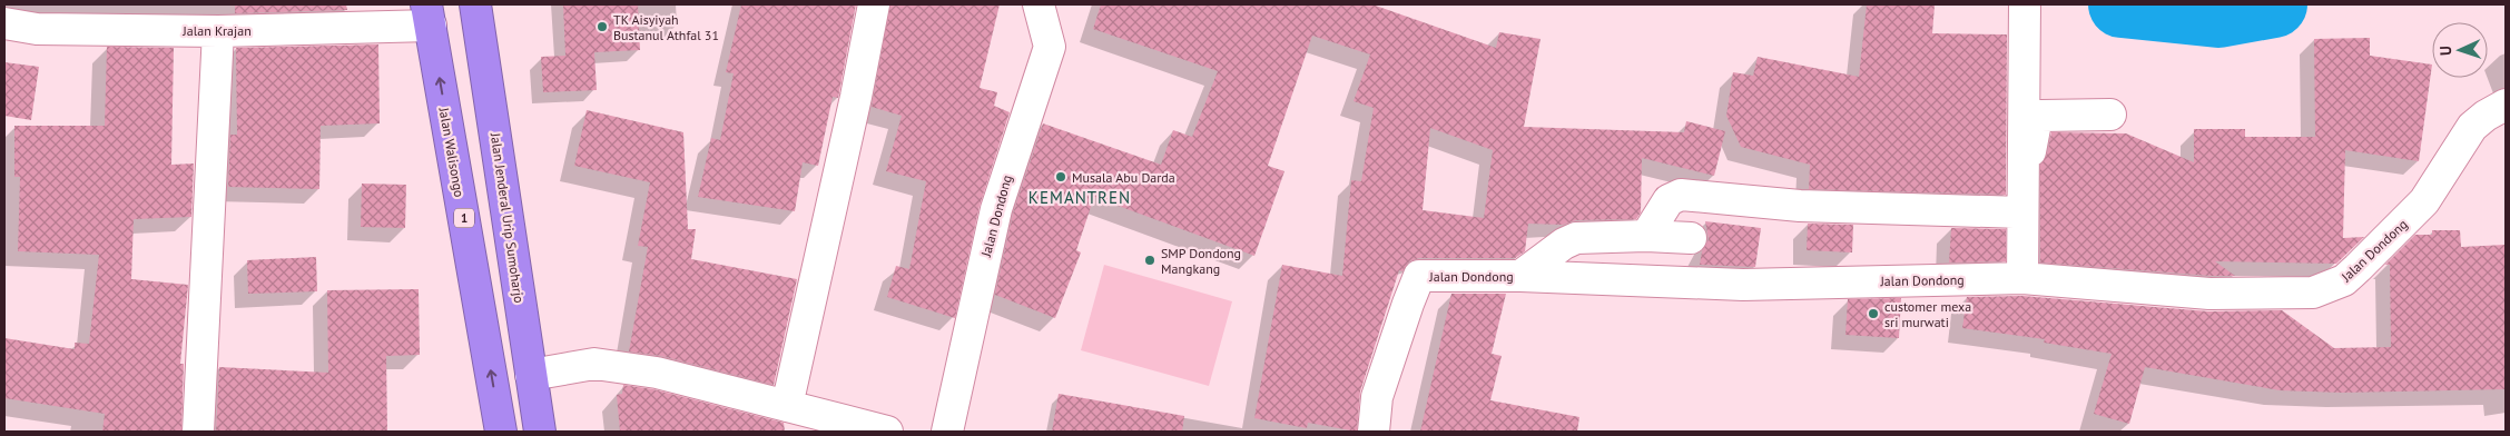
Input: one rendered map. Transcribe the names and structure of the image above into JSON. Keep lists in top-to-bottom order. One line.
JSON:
{"streets":{"highway":["Jalan Walisongo","1","Jalan Jenderal Urip Sumoharjo"],"street":["Jalan Krajan","Jalan Dondong"]},"crossings":[["Jalan Krajan","Jalan Walisongo"]],"one_way":["Jalan Walisongo"],"districts":["KEMANTREN"],"places":["TK Aisyiyah Bustanul Athfal 31","Musala Abu Darda","SMP Dondong Mangkang","customer mexa sri murwati"],"north":"left"}
